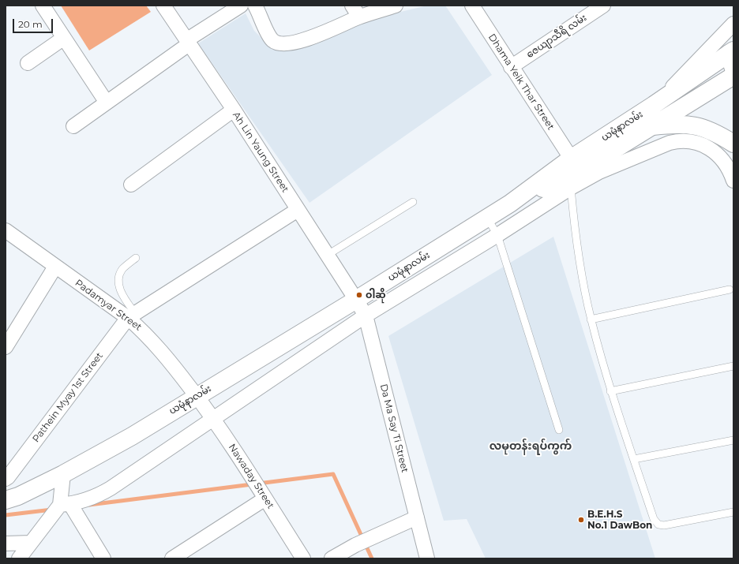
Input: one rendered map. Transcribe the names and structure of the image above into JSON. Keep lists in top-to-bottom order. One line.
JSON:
{"streets":{"main road":["ယမုံနာလမ်း"],"street":["ဇေယျာသီရိ လမ်း","Dhama Yeik Thar Street","Ah Lin Yaung Street","Padamyar Street","Pathein Myay 1st Street","Da Ma Say Ti Street","Nawaday Street"]},"crossings":[["ဇေယျာသီရိ လမ်း","Dhama Yeik Thar Street"],["Dhama Yeik Thar Street","ယမုံနာလမ်း"],["ယမုံနာလမ်း","Ah Lin Yaung Street"],["ယမုံနာလမ်း","Padamyar Street"],["ယမုံနာလမ်း","Pathein Myay 1st Street"],["ယမုံနာလမ်း","Da Ma Say Ti Street"],["ယမုံနာလမ်း","Nawaday Street"],["Ah Lin Yaung Street","Da Ma Say Ti Street"],["Padamyar Street","Pathein Myay 1st Street"],["Padamyar Street","Nawaday Street"]],"districts":["လမုတန်းရပ်ကွက်"],"places":["ဝါဆို","B.E.H.S No.1 DawBon"],"scale_bar":"20 m"}
